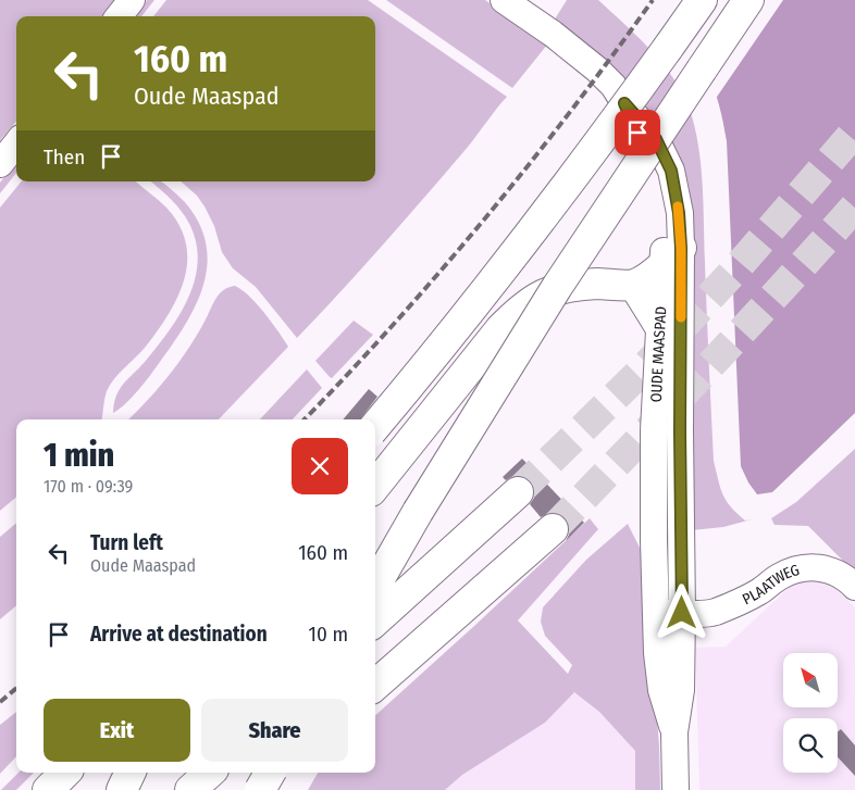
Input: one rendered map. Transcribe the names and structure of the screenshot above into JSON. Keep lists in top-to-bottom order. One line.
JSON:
{"streets":{"street":["OUDE MAASPAD","PLAATWEG"]},"crossings":[["OUDE MAASPAD","PLAATWEG"]],"north":"top left","page":{"turn":["160 m","Oude Maaspad"],"then":"Then","heading":["1 min","170 m · 09:39"],"list":[{"name":"Turn left","note":"Oude Maaspad","value":"160 m"},{"name":"Arrive at destination","value":"10 m"}],"buttons":["Exit","Share"]}}
